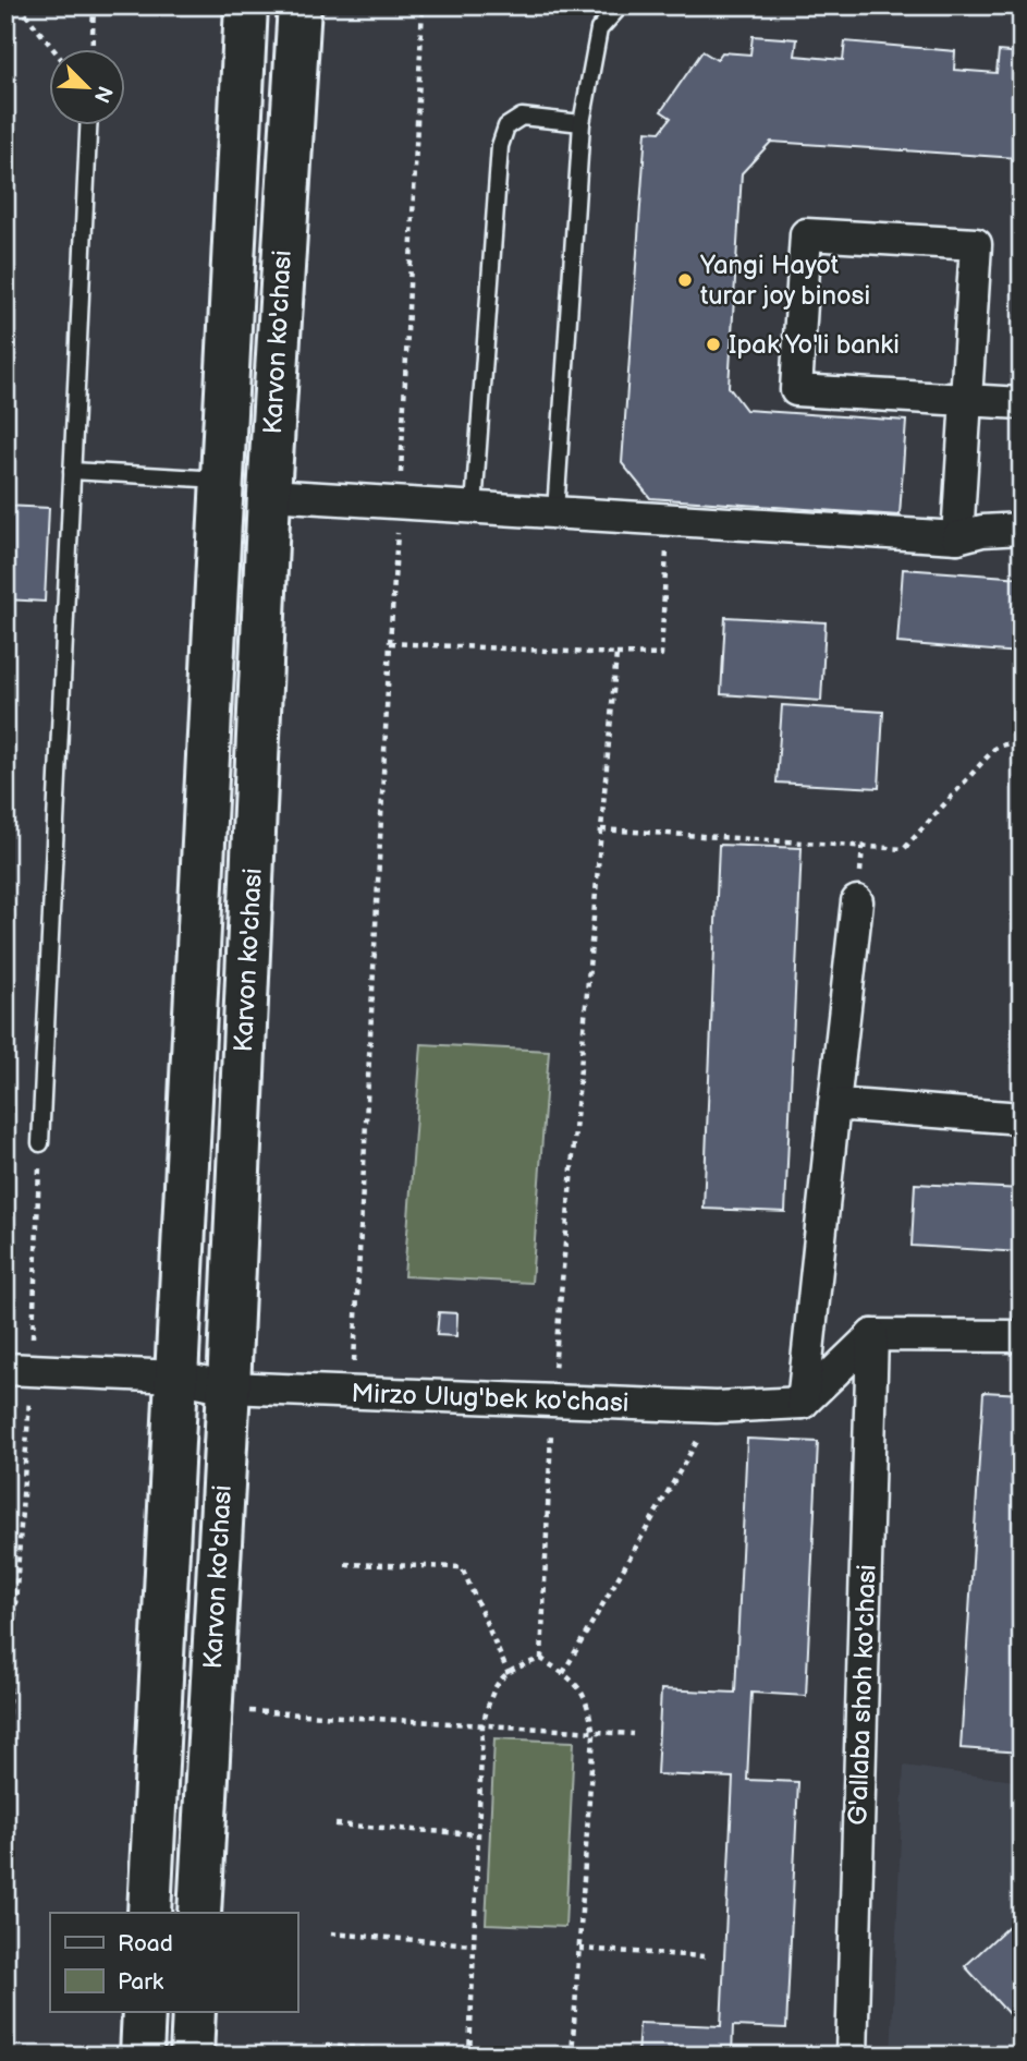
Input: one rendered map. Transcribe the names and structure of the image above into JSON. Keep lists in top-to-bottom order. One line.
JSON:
{"streets":{"main road":["Karvon ko'chasi"],"street":["Mirzo Ulug'bek ko'chasi","G'allaba shoh ko'chasi"]},"crossings":[["Karvon ko'chasi","Mirzo Ulug'bek ko'chasi"]],"places":["Yangi Hayot turar joy binosi","Ipak Yo'li banki"],"legend":["Road","Park"],"north":"bottom right"}
